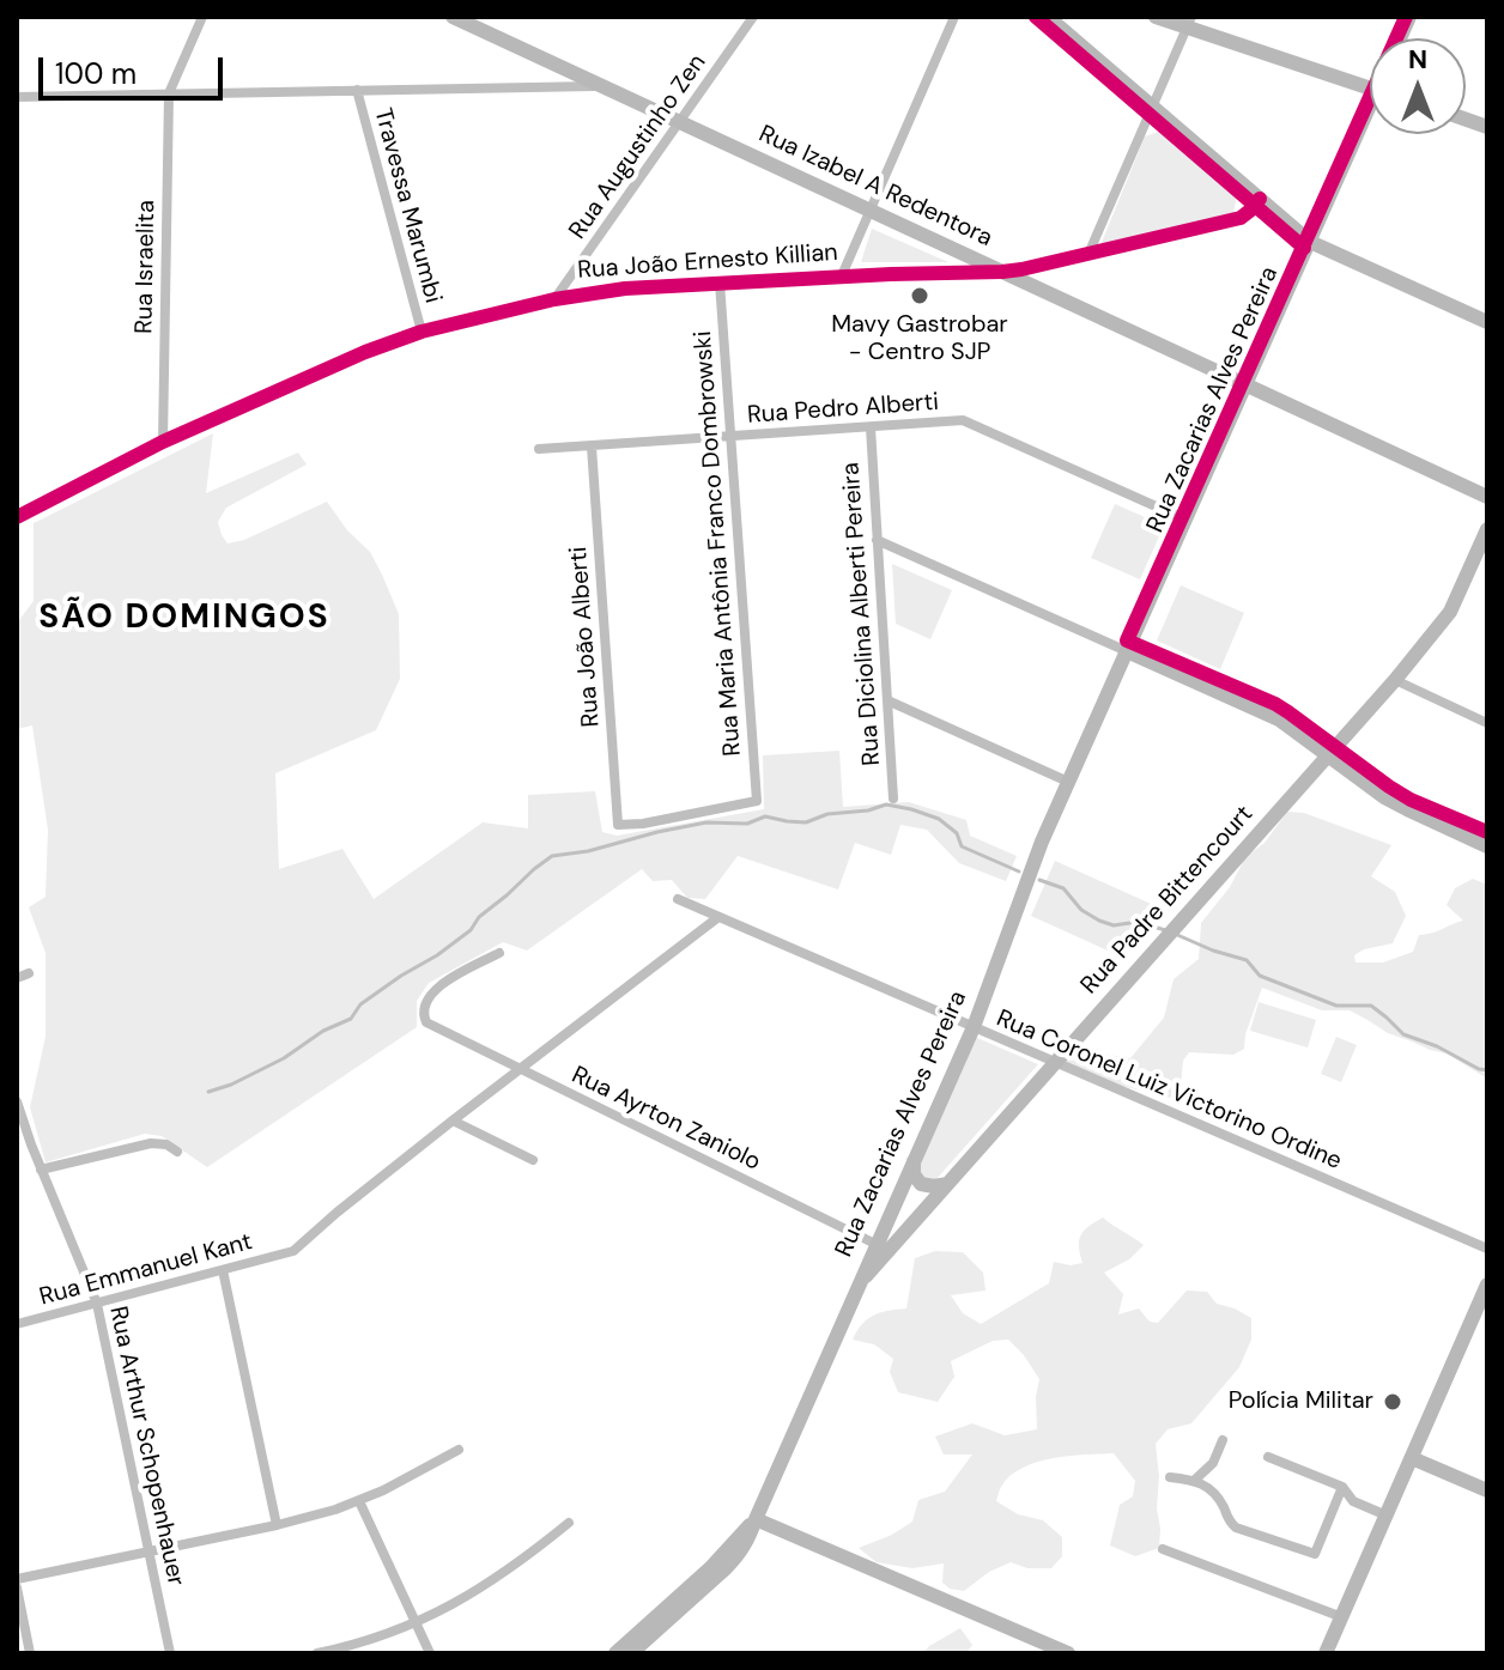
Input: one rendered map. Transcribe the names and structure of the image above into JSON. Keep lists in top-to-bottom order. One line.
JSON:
{"streets":{"main road":["Rua Izabel A Redentora","Rua Zacarias Alves Pereira","Rua Padre Bittencourt"],"street":["Rua Augustinho Zen","Travessa Marumbi","Rua João Ernesto Killian","Rua Israelita","Rua Pedro Alberti","Rua Maria Antônia Franco Dombrowski","Rua Diciolina Alberti Pereira","Rua João Alberti","Rua Coronel Luiz Victorino Ordine","Rua Ayrton Zaniolo","Rua Emmanuel Kant","Rua Arthur Schopenhauer"]},"crossings":[["Rua Augustinho Zen","Rua Izabel A Redentora"],["Rua Augustinho Zen","Rua João Ernesto Killian"],["Rua Izabel A Redentora","Rua João Ernesto Killian"],["Rua Izabel A Redentora","Rua Zacarias Alves Pereira"],["Travessa Marumbi","Rua João Ernesto Killian"],["Rua João Ernesto Killian","Rua Israelita"],["Rua João Ernesto Killian","Rua Maria Antônia Franco Dombrowski"],["Rua Zacarias Alves Pereira","Rua Pedro Alberti"],["Rua Zacarias Alves Pereira","Rua Padre Bittencourt"],["Rua Zacarias Alves Pereira","Rua Coronel Luiz Victorino Ordine"],["Rua Zacarias Alves Pereira","Rua Ayrton Zaniolo"],["Rua Pedro Alberti","Rua Maria Antônia Franco Dombrowski"],["Rua Pedro Alberti","Rua Diciolina Alberti Pereira"],["Rua Pedro Alberti","Rua João Alberti"],["Rua Maria Antônia Franco Dombrowski","Rua João Alberti"],["Rua Padre Bittencourt","Rua Coronel Luiz Victorino Ordine"],["Rua Padre Bittencourt","Rua Ayrton Zaniolo"],["Rua Emmanuel Kant","Rua Arthur Schopenhauer"]],"districts":["SÃO DOMINGOS"],"places":["Mavy Gastrobar - Centro SJP","Polícia Militar"],"scale_bar":"100 m","north":"top"}
